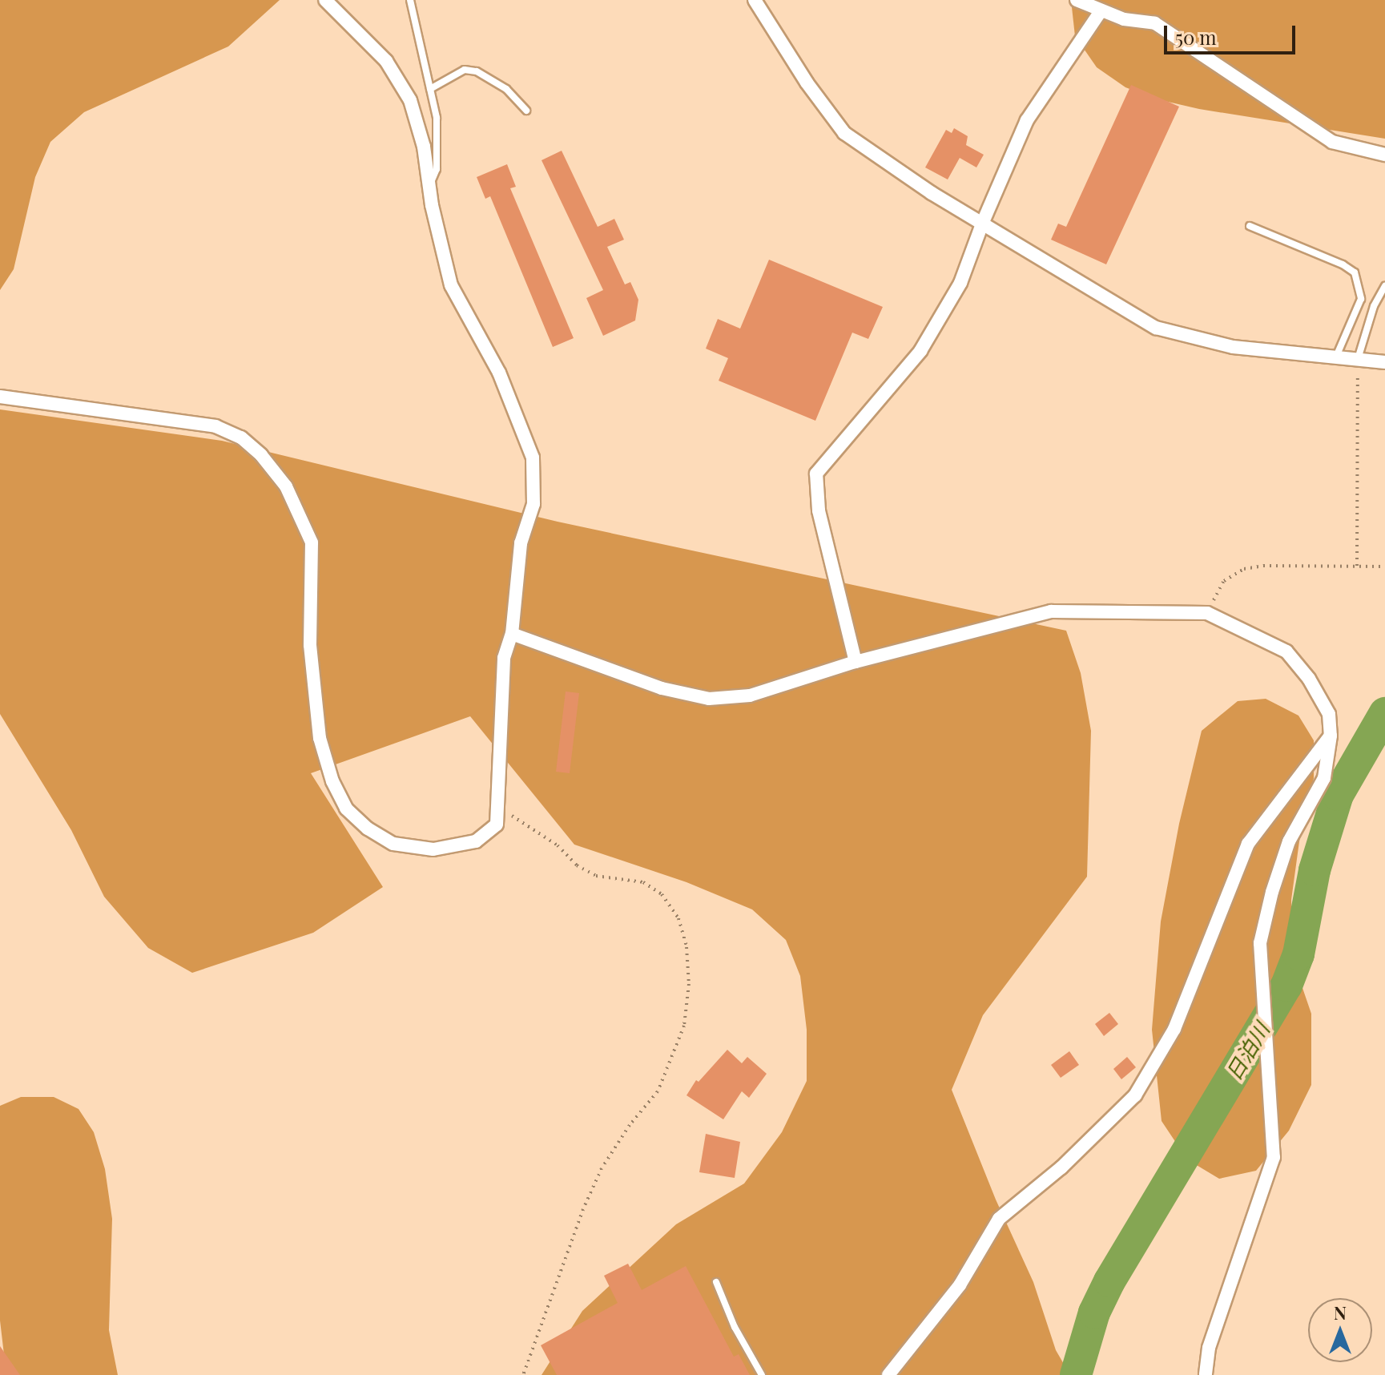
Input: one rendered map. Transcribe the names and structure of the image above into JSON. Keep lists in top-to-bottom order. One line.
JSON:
{"water":["日泊川"],"scale_bar":"50 m","north":"top"}
